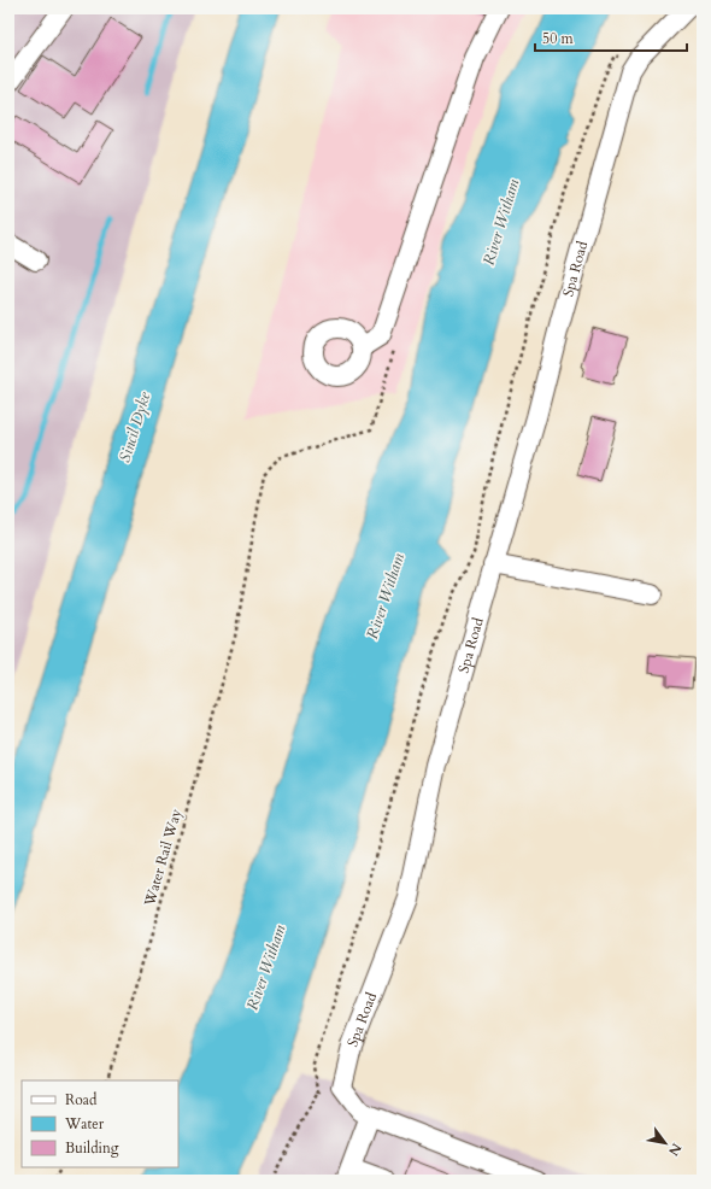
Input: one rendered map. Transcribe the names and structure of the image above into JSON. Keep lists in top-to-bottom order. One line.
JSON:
{"streets":{"street":["Spa Road"],"path":["Water Rail Way"]},"water":["River Witham","Sincil Dyke"],"legend":["Road","Water","Building"],"scale_bar":"50 m","north":"bottom right"}
